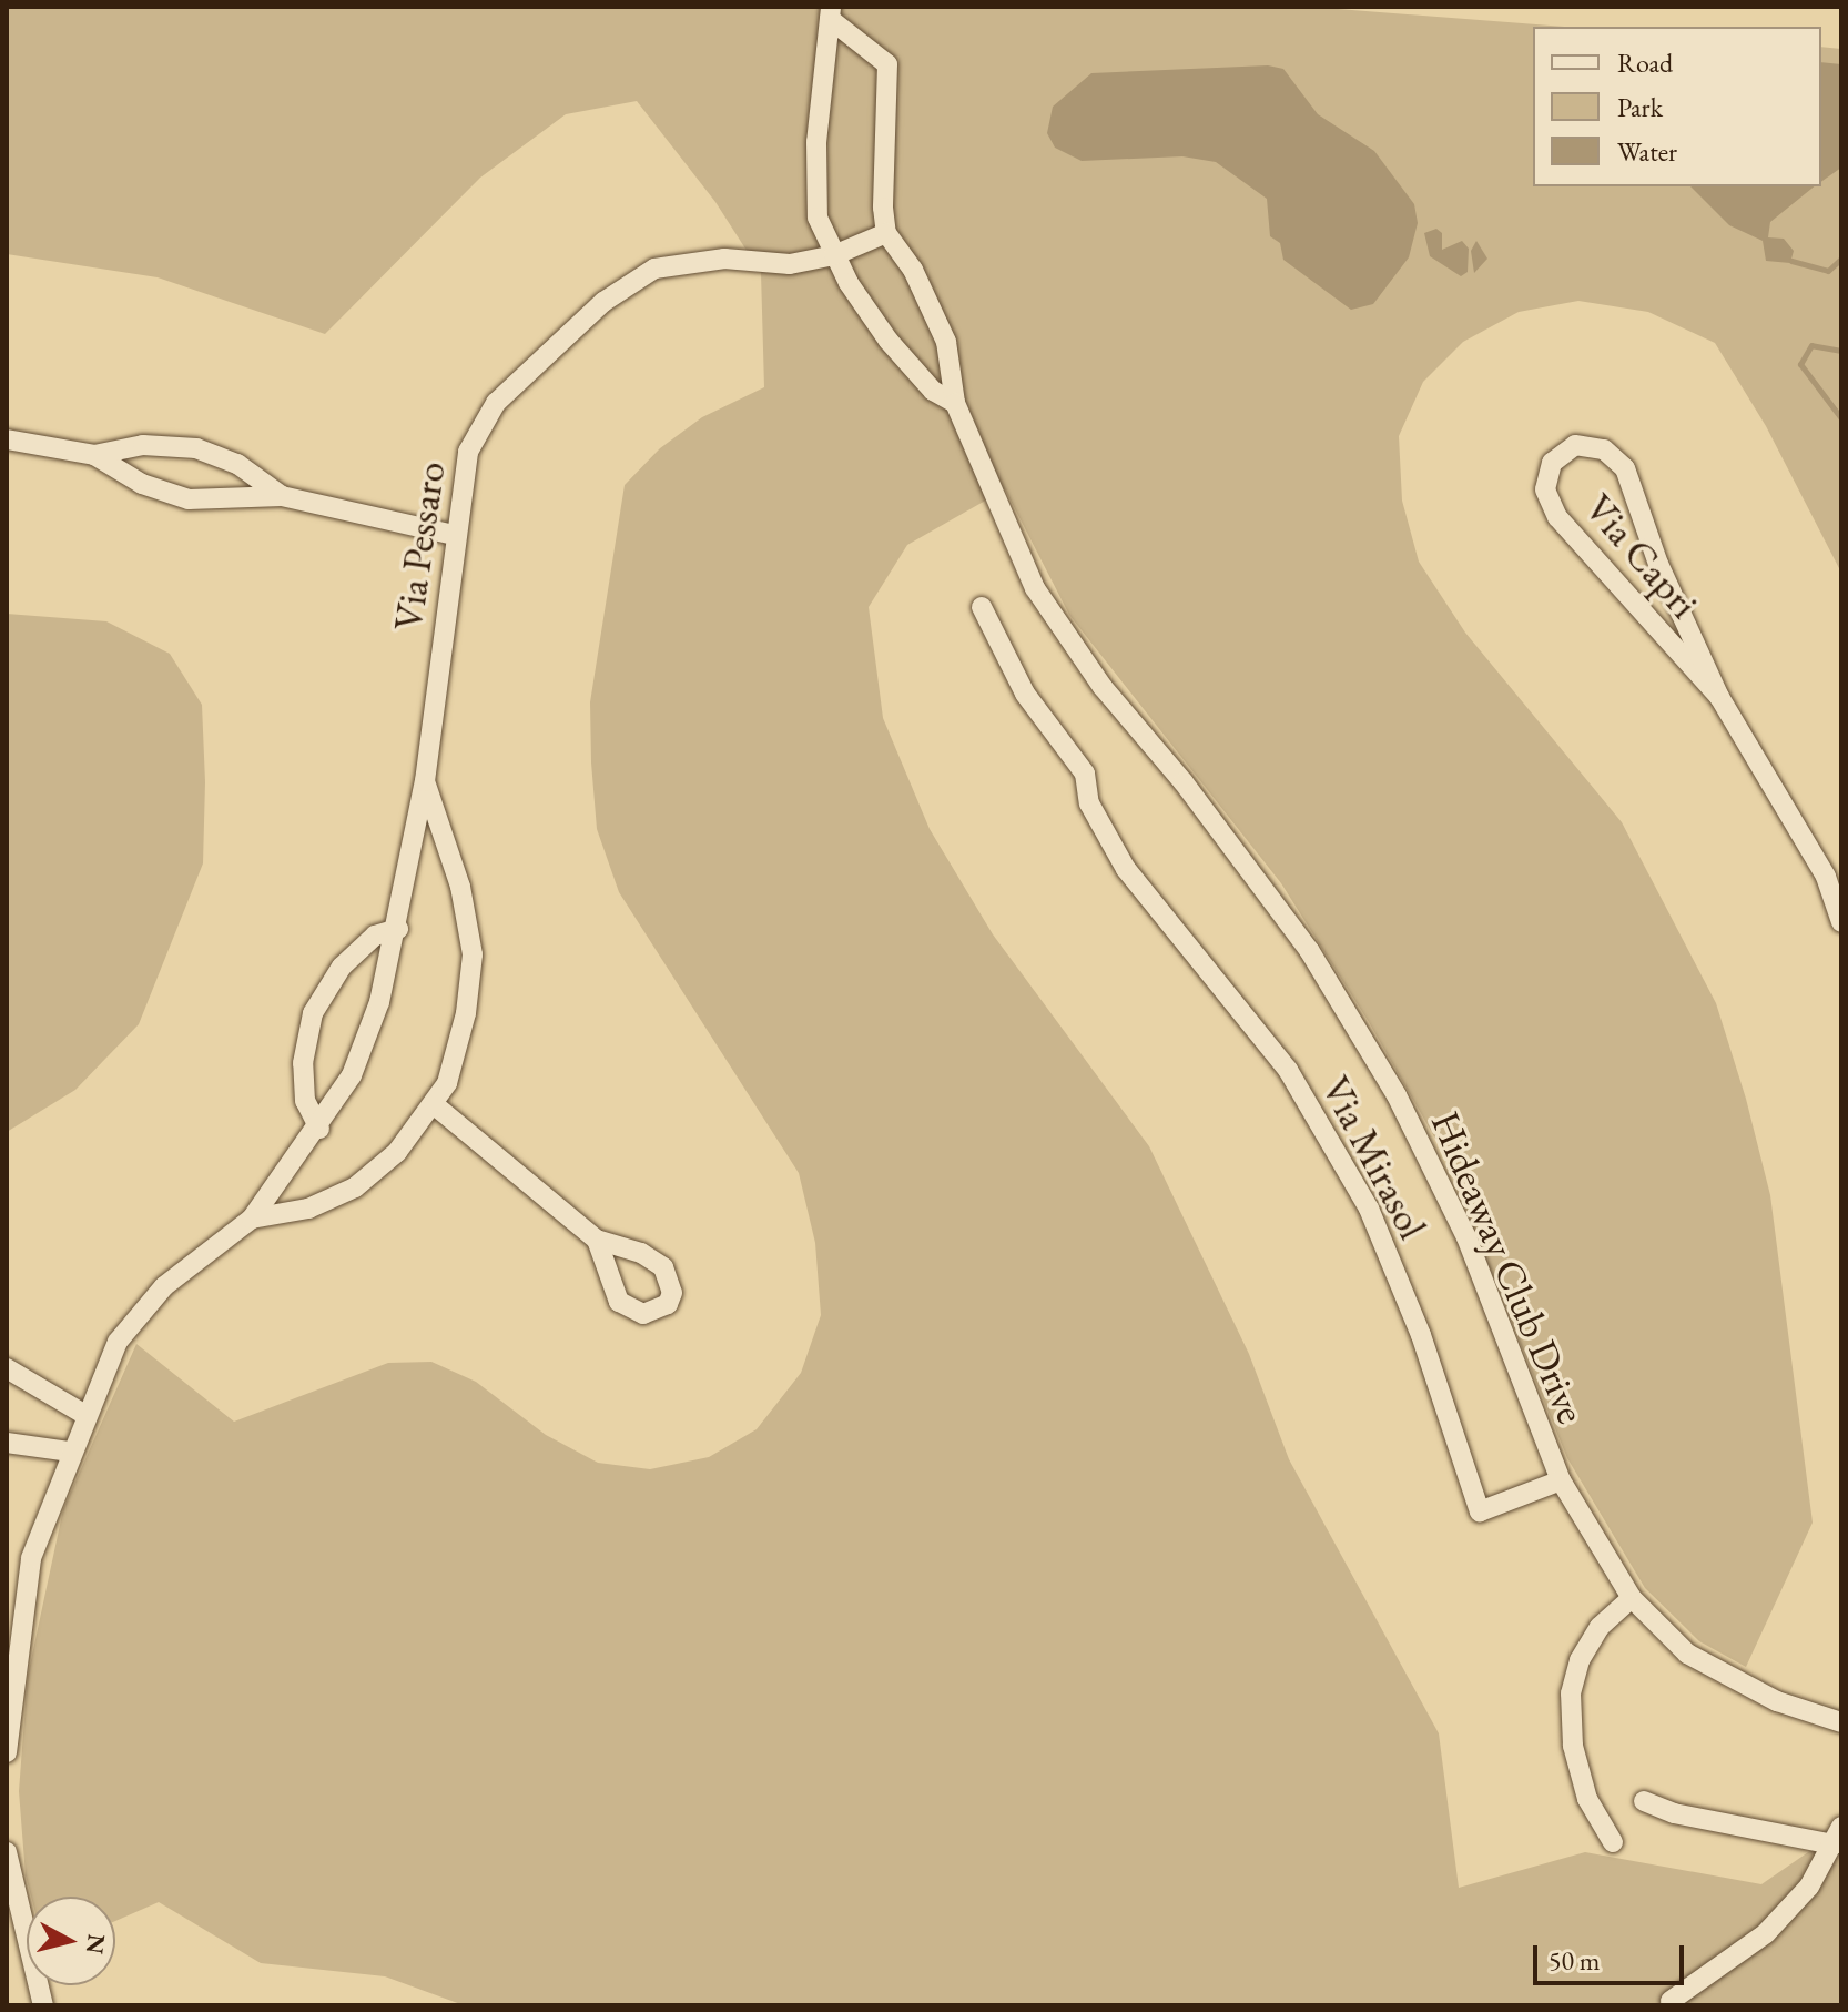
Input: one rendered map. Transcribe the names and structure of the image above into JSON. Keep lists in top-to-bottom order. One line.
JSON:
{"streets":{"street":["Via Pessaro","Via Capri","Via Mirasol","Hideaway Club Drive"]},"crossings":[["Via Pessaro","Hideaway Club Drive"],["Via Mirasol","Hideaway Club Drive"]],"legend":["Road","Park","Water"],"scale_bar":"50 m","north":"right"}
